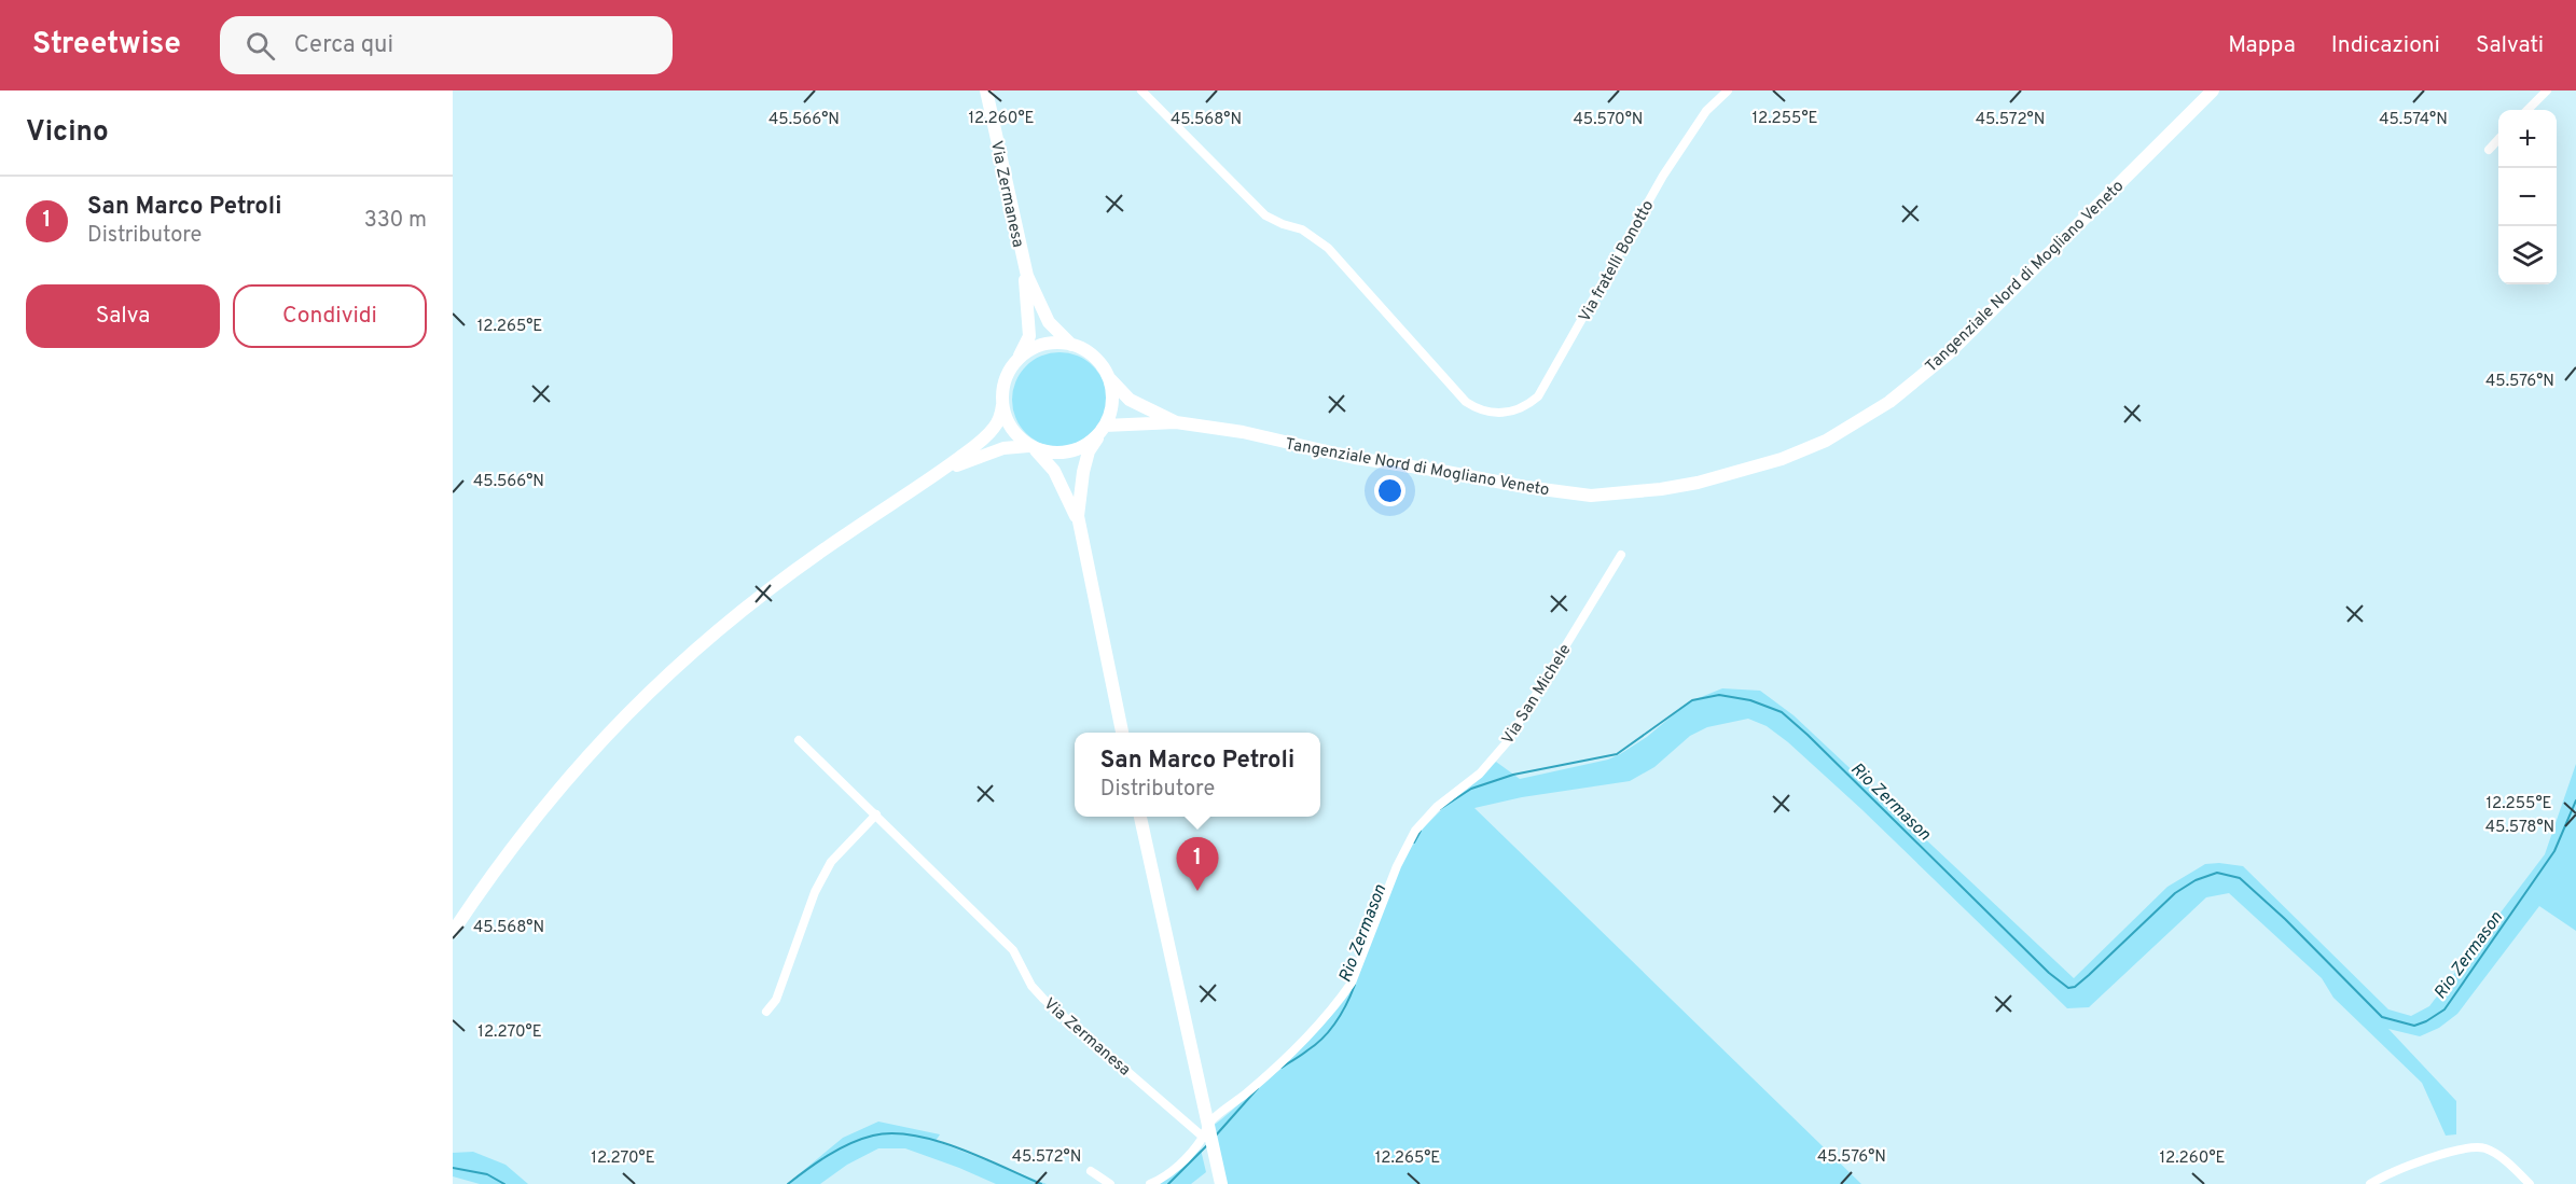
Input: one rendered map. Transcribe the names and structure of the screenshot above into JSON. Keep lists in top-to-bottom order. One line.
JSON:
{"streets":{"main road":["Via Zermanesa","Tangenziale Nord di Mogliano Veneto"],"street":["Via fratelli Bonotto","Via San Michele"]},"crossings":[["Via Zermanesa","Tangenziale Nord di Mogliano Veneto"]],"water":["Rio Zermason"],"page":{"header":"Streetwise","search":"Cerca qui","nav":["Mappa","Indicazioni","Salvati"],"heading":"Vicino","map_buttons":["+","−"],"list":[{"mark":"1","name":"San Marco Petroli","note":"Distributore","value":"330 m"}],"buttons":["Salva","Condividi"],"popup":["San Marco Petroli","Distributore"],"pins":"1"},"coordinates":["12.255°E","12.260°E","45.568°N","45.570°N","45.572°N","45.574°N","45.566°N","12.265°E","45.576°N","45.578°N","12.270°E"]}
